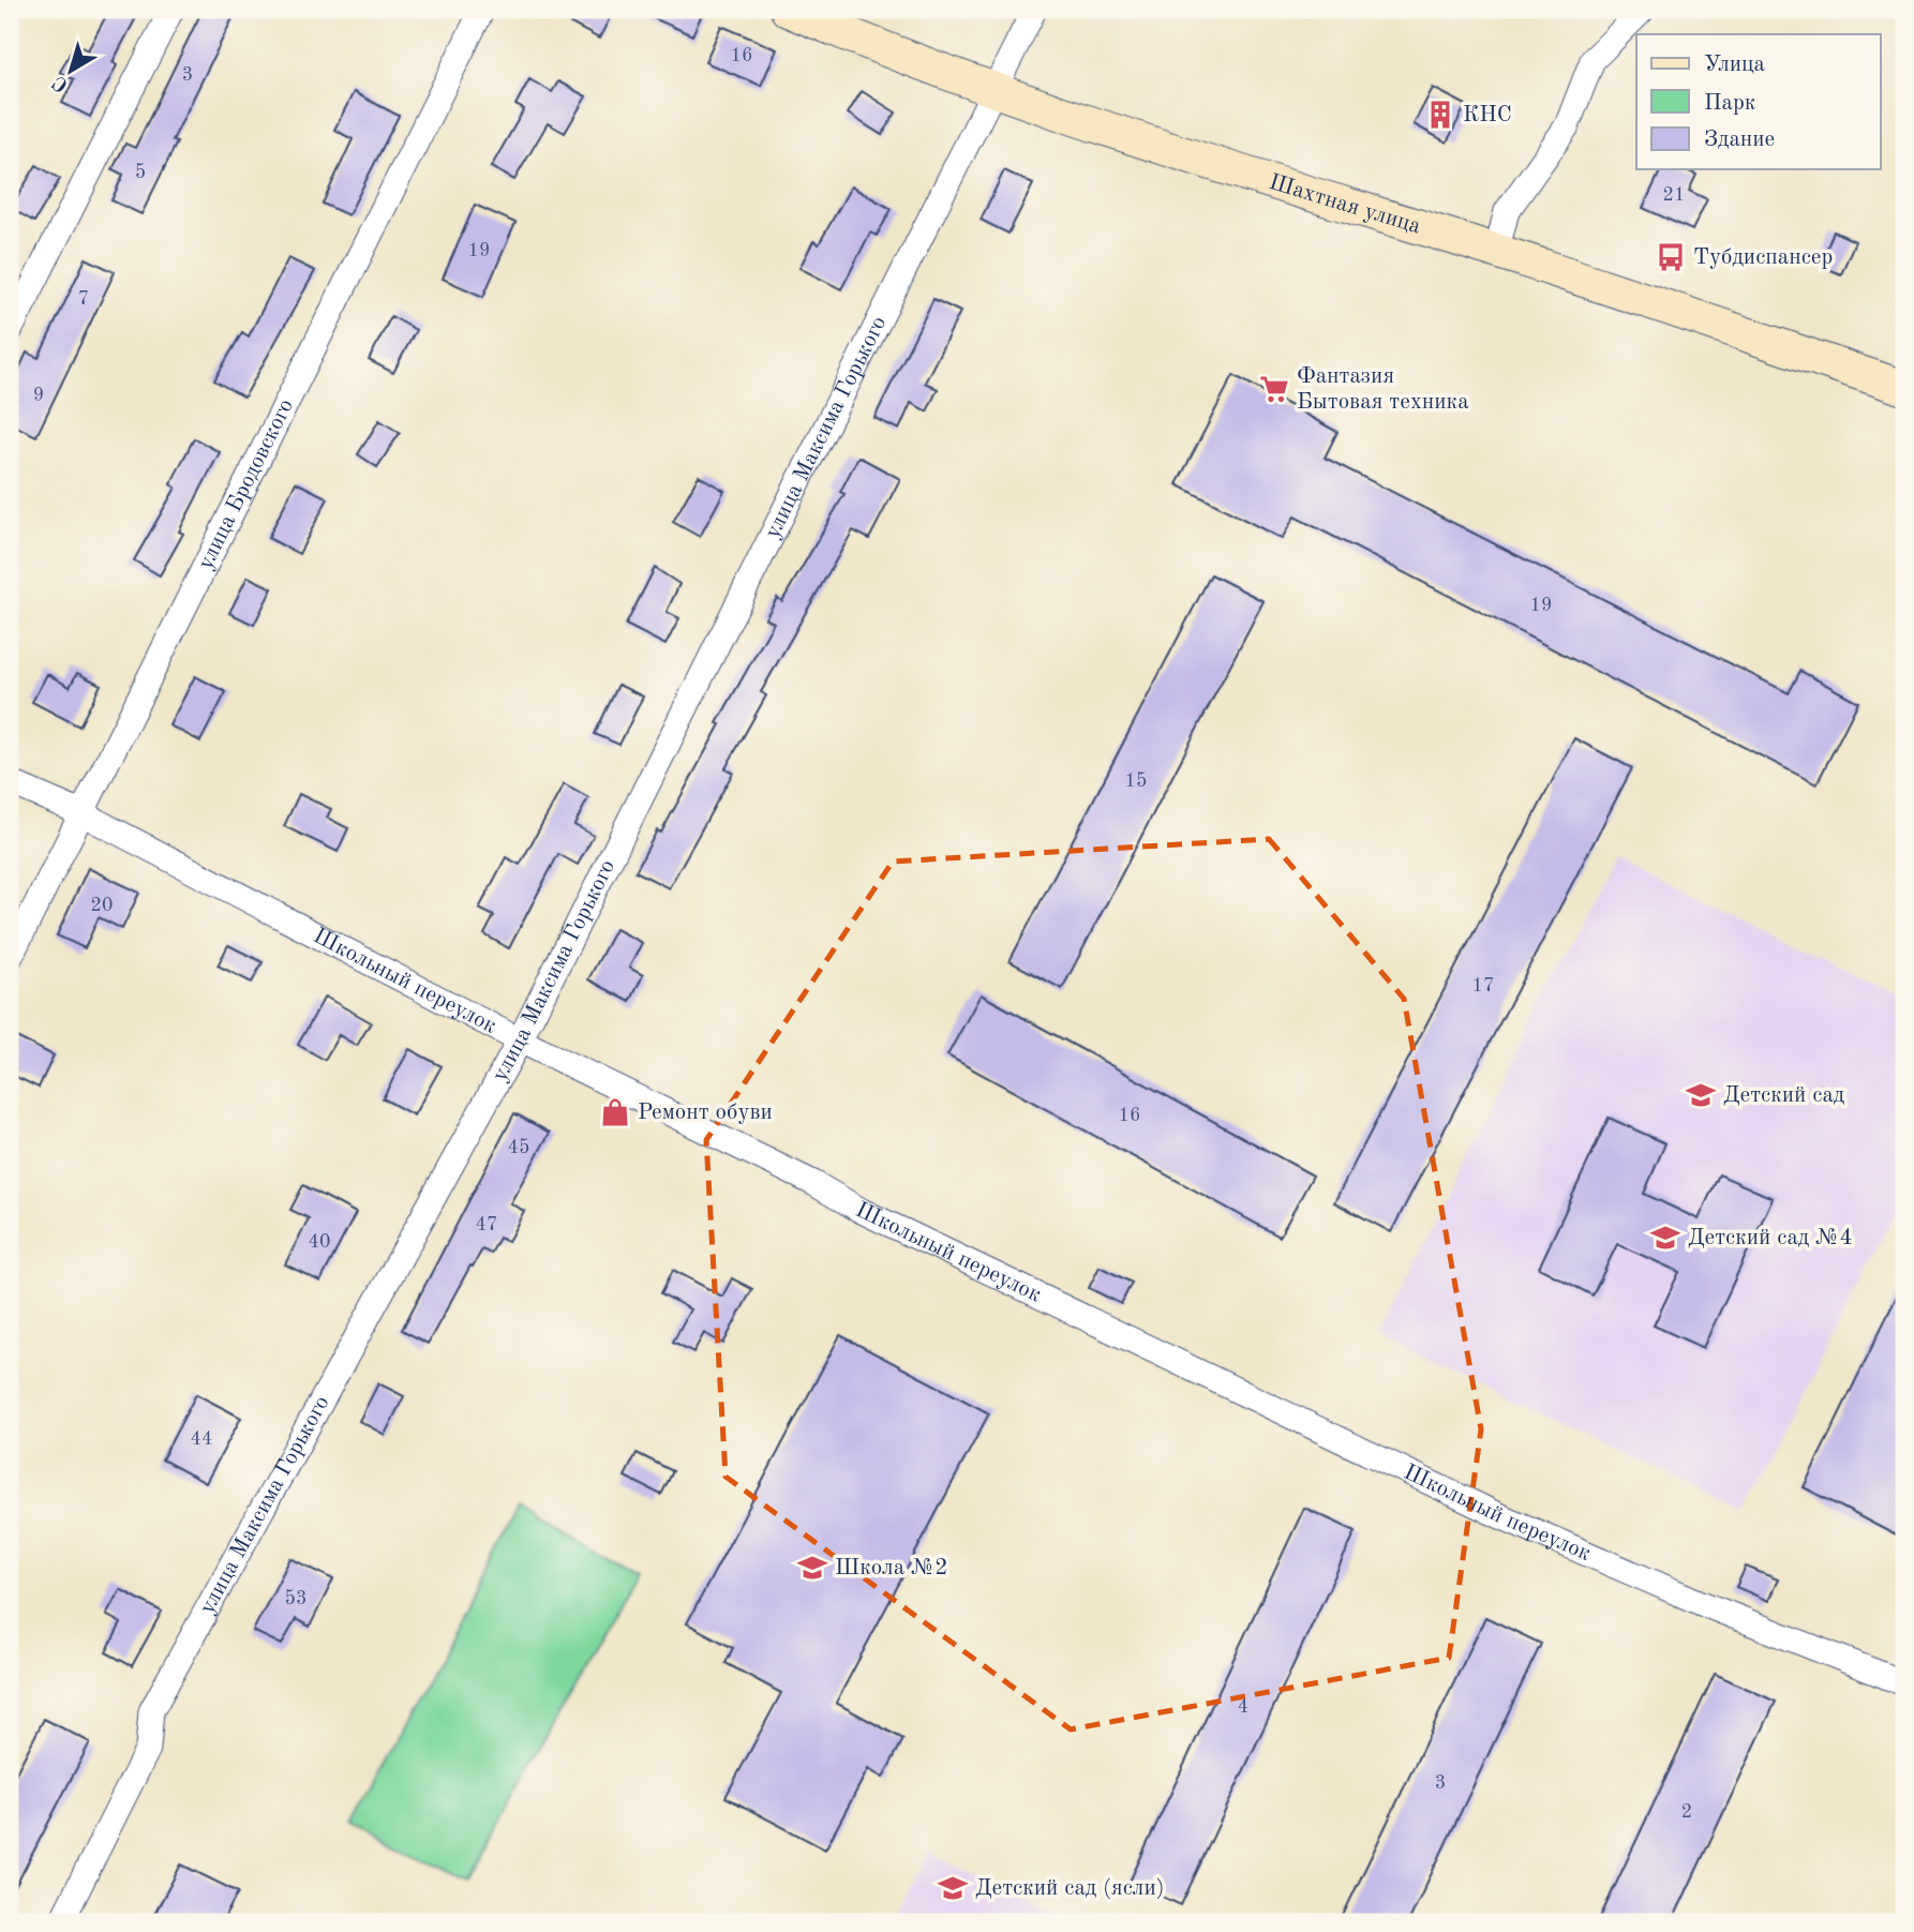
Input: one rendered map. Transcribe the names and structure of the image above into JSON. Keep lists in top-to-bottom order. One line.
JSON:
{"streets":{"main road":["Шахтная улица"],"street":["улица Максима Горького","улица Бродовского","Школьный переулок"]},"crossings":[["Шахтная улица","улица Максима Горького"],["улица Максима Горького","Школьный переулок"],["улица Бродовского","Школьный переулок"]],"places":{"building":["КНС"],"bus stop":["Тубдиспансер"],"supermarket":["Фантазия Бытовая техника"],"school or university":["Детский сад","Детский сад №4","Школа №2","Детский сад (ясли)"],"shop":["Ремонт обуви"]},"house_numbers":["16","3","5","21","19","7","9","19","15","20","17","16","45","47","40","44","53","4","3","2"],"legend":["Улица","Парк","Здание"],"north":"bottom left"}
